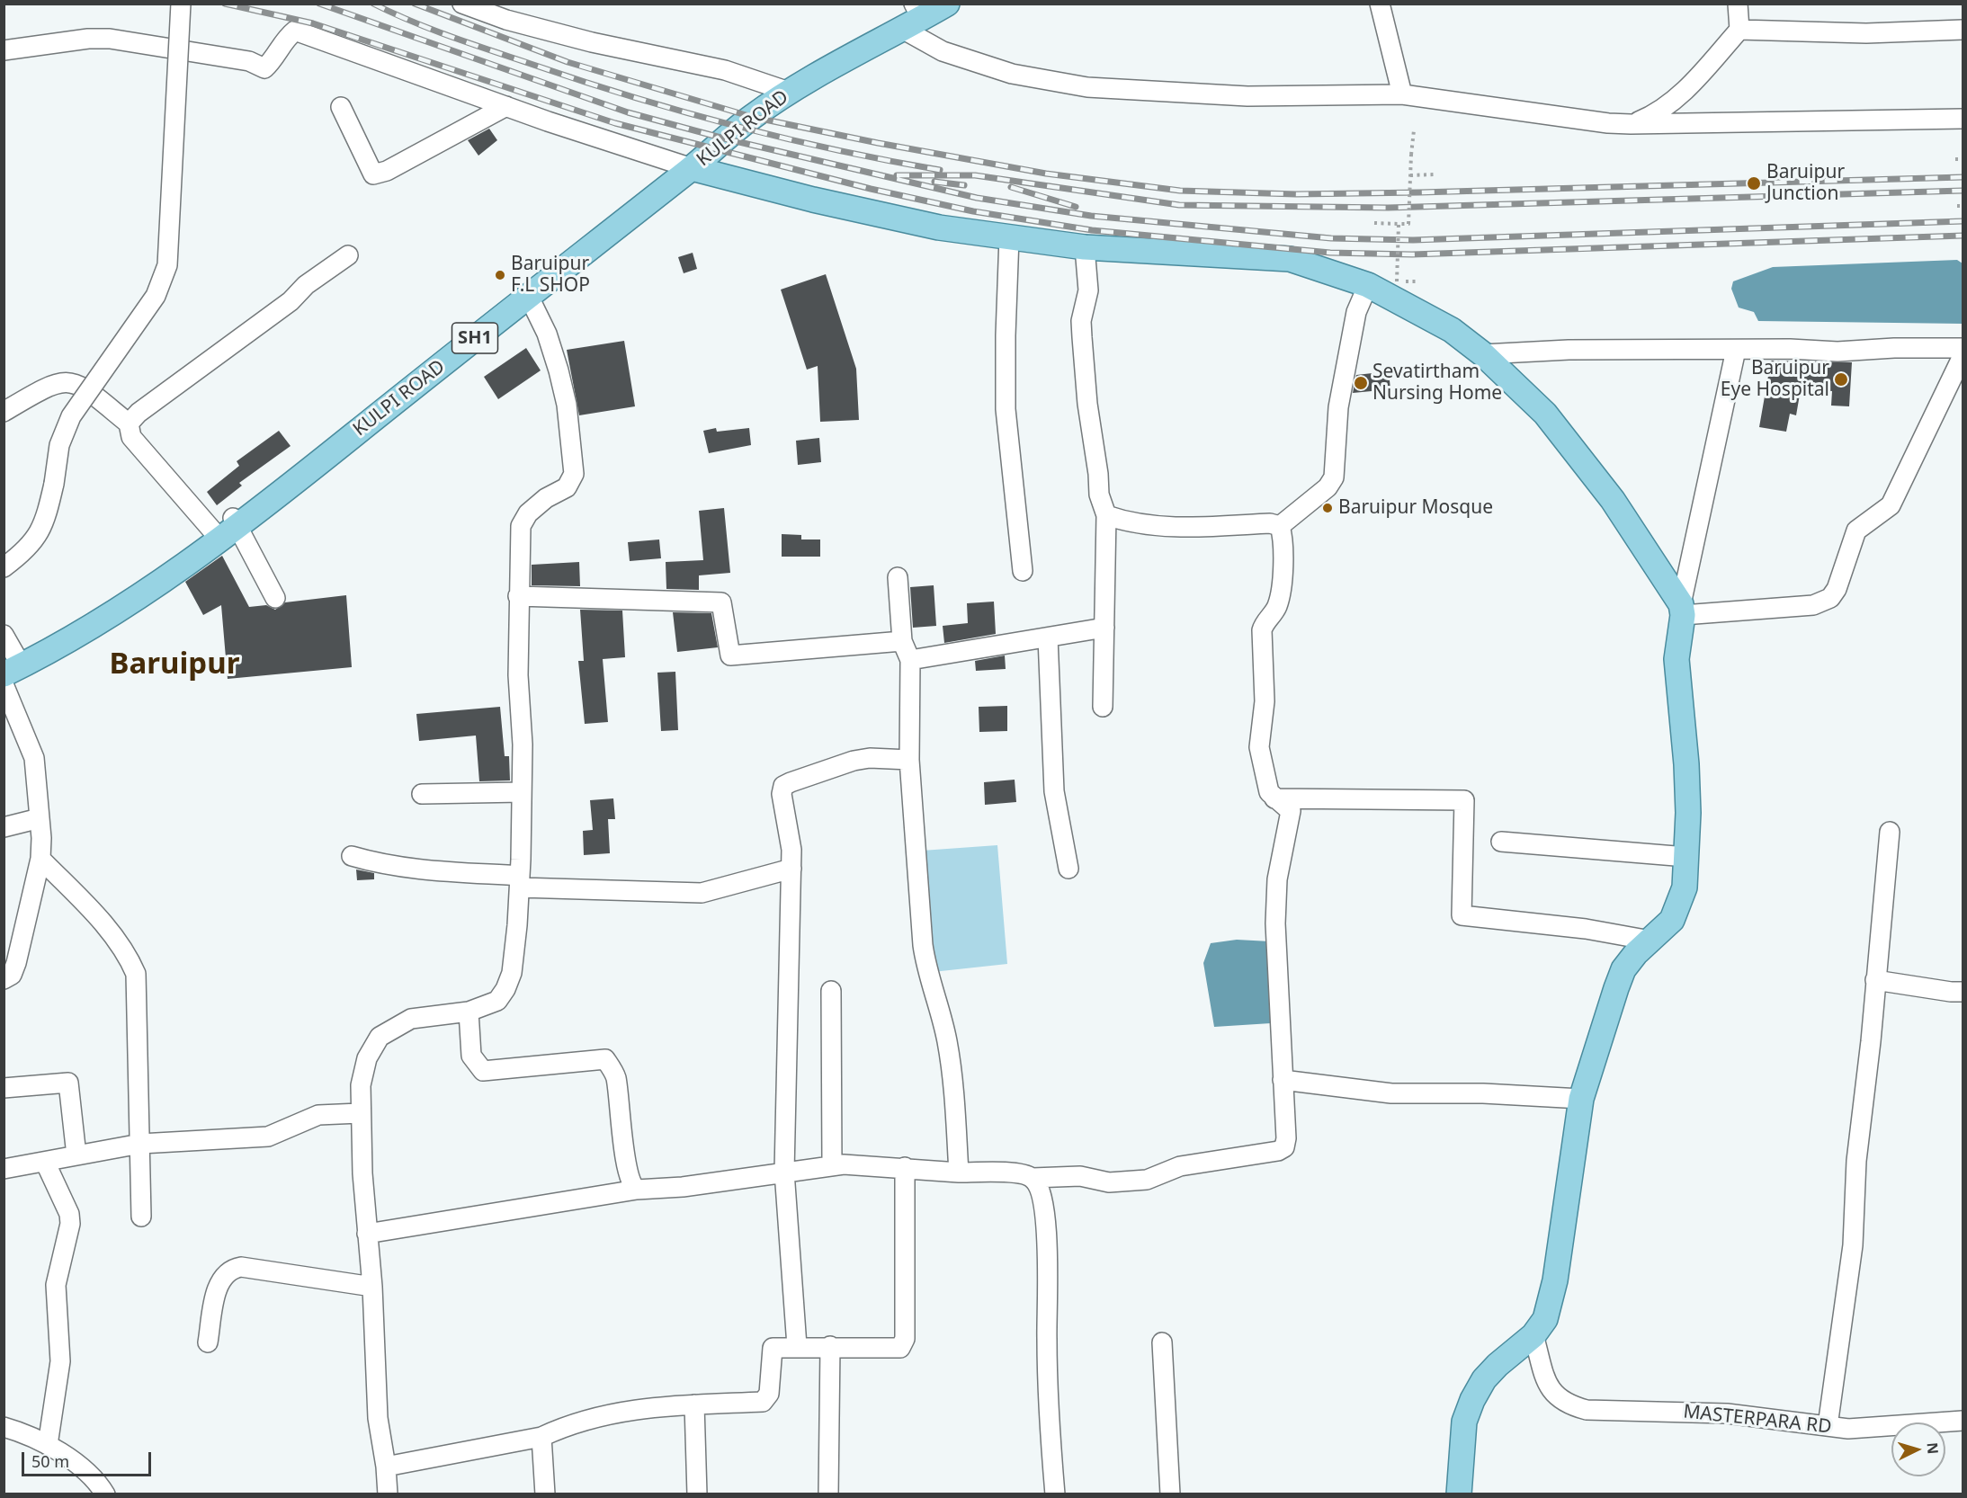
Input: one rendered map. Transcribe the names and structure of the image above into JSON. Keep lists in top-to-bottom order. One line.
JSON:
{"streets":{"main road":["KULPI ROAD","SH1"],"street":["MASTERPARA RD"]},"districts":["Baruipur"],"places":["Baruipur Junction","Baruipur F.L SHOP","Baruipur Eye Hospital","Sevatirtham Nursing Home","Baruipur Mosque"],"scale_bar":"50 m","north":"right"}
